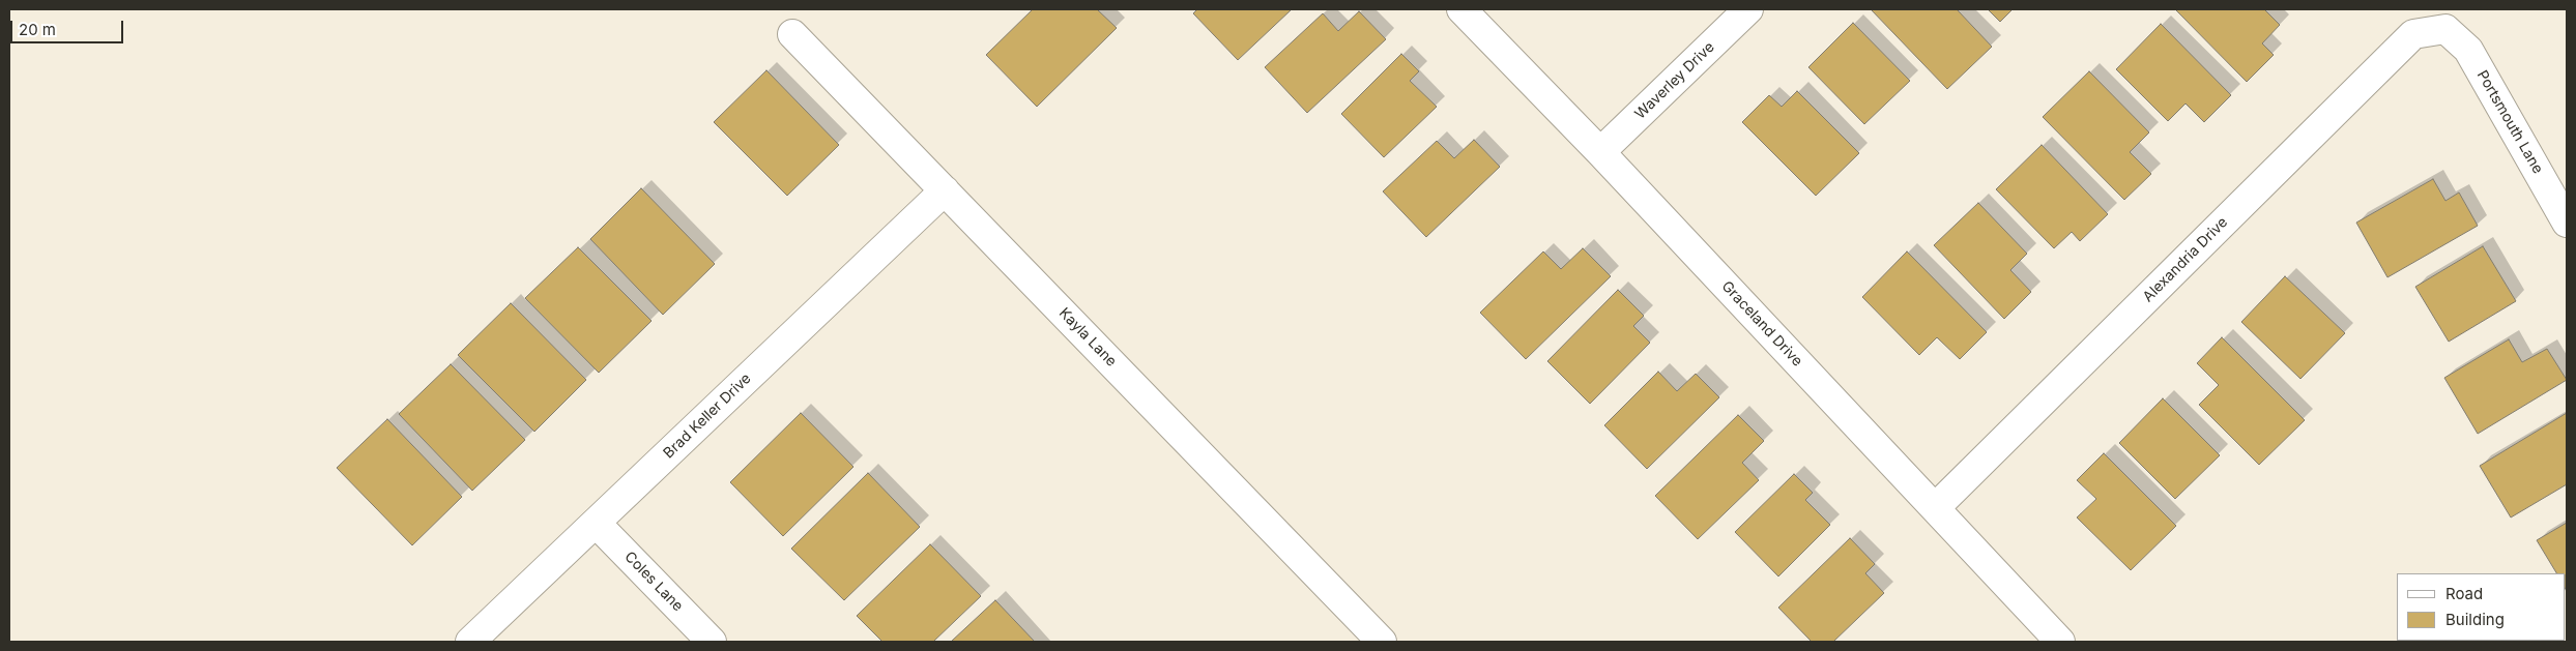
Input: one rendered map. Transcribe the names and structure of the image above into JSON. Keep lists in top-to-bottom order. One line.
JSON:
{"streets":{"street":["Waverley Drive","Portsmouth Lane","Alexandria Drive","Graceland Drive","Kayla Lane","Brad Keller Drive","Coles Lane"]},"crossings":[["Waverley Drive","Graceland Drive"],["Portsmouth Lane","Alexandria Drive"],["Alexandria Drive","Graceland Drive"],["Kayla Lane","Brad Keller Drive"],["Brad Keller Drive","Coles Lane"]],"legend":["Road","Building"],"scale_bar":"20 m"}
